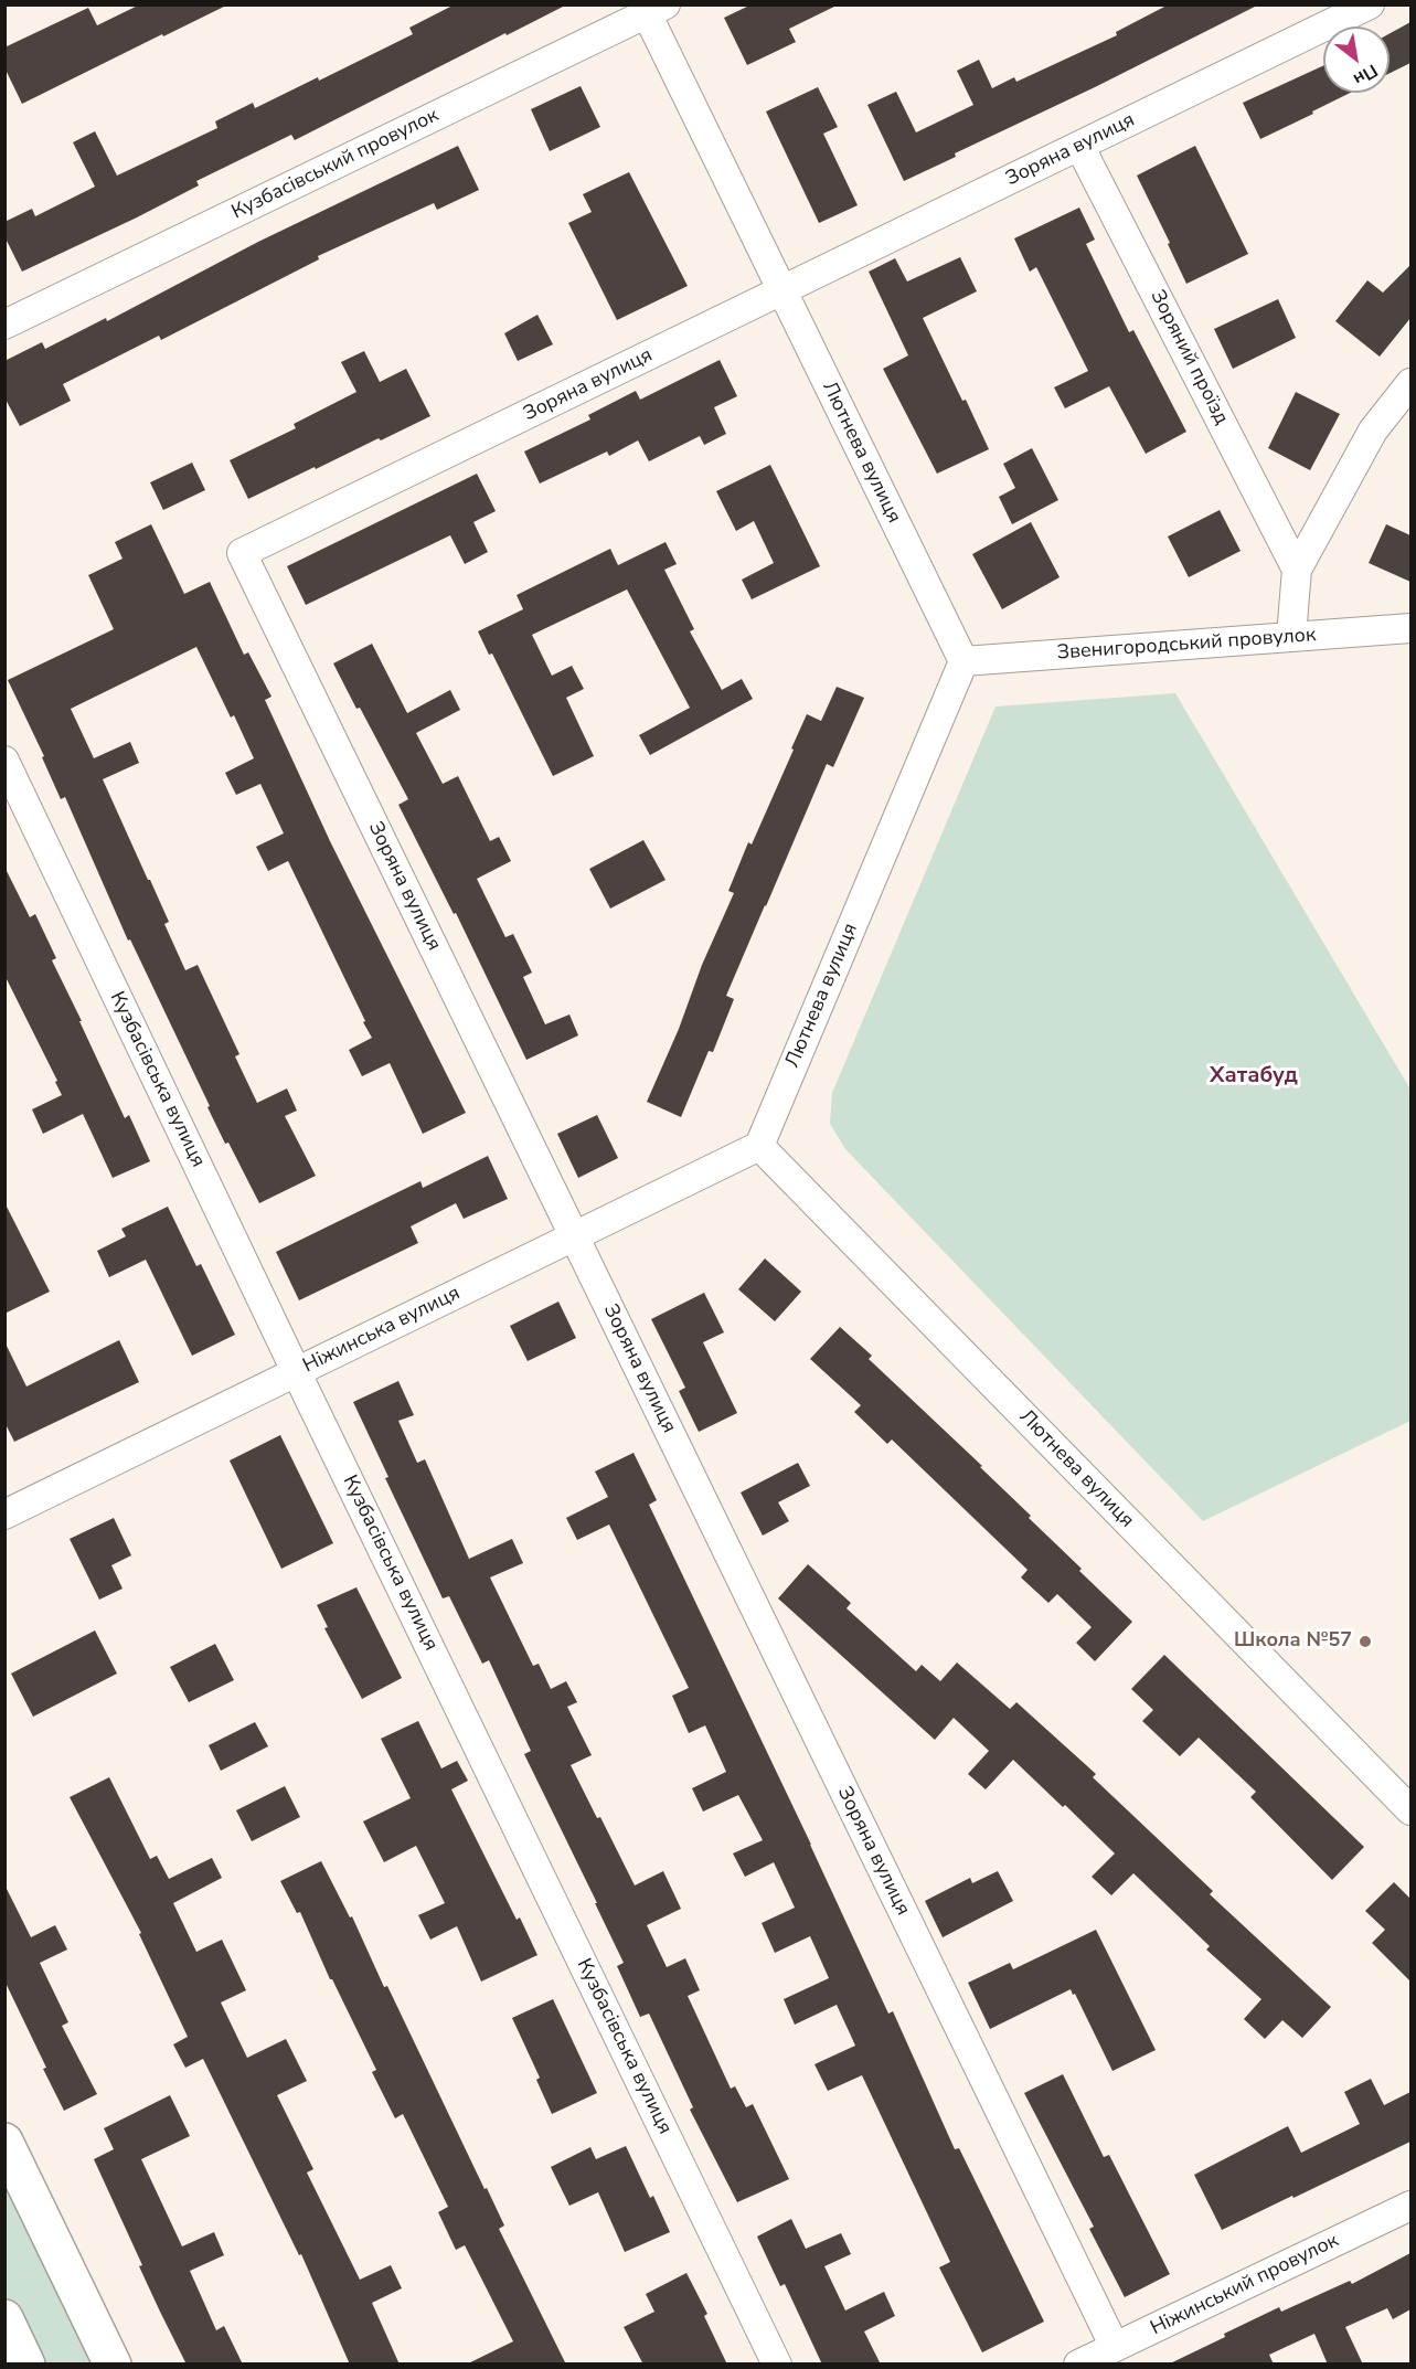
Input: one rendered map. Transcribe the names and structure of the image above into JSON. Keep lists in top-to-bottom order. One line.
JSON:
{"streets":{"street":["Зоряна вулиця","Кузбасівський провулок","Зоряний проїзд","Лютнева вулиця","Звенигородський провулок","Кузбасівська вулиця","Ніжинська вулиця","Ніжинський провулок"]},"crossings":[["Зоряна вулиця","Зоряний проїзд"],["Зоряна вулиця","Лютнева вулиця"],["Зоряна вулиця","Ніжинська вулиця"],["Зоряна вулиця","Ніжинський провулок"],["Кузбасівський провулок","Лютнева вулиця"],["Лютнева вулиця","Звенигородський провулок"],["Лютнева вулиця","Ніжинська вулиця"],["Кузбасівська вулиця","Ніжинська вулиця"]],"districts":["Хатабуд"],"places":["Школа №57"],"north":"bottom right"}
